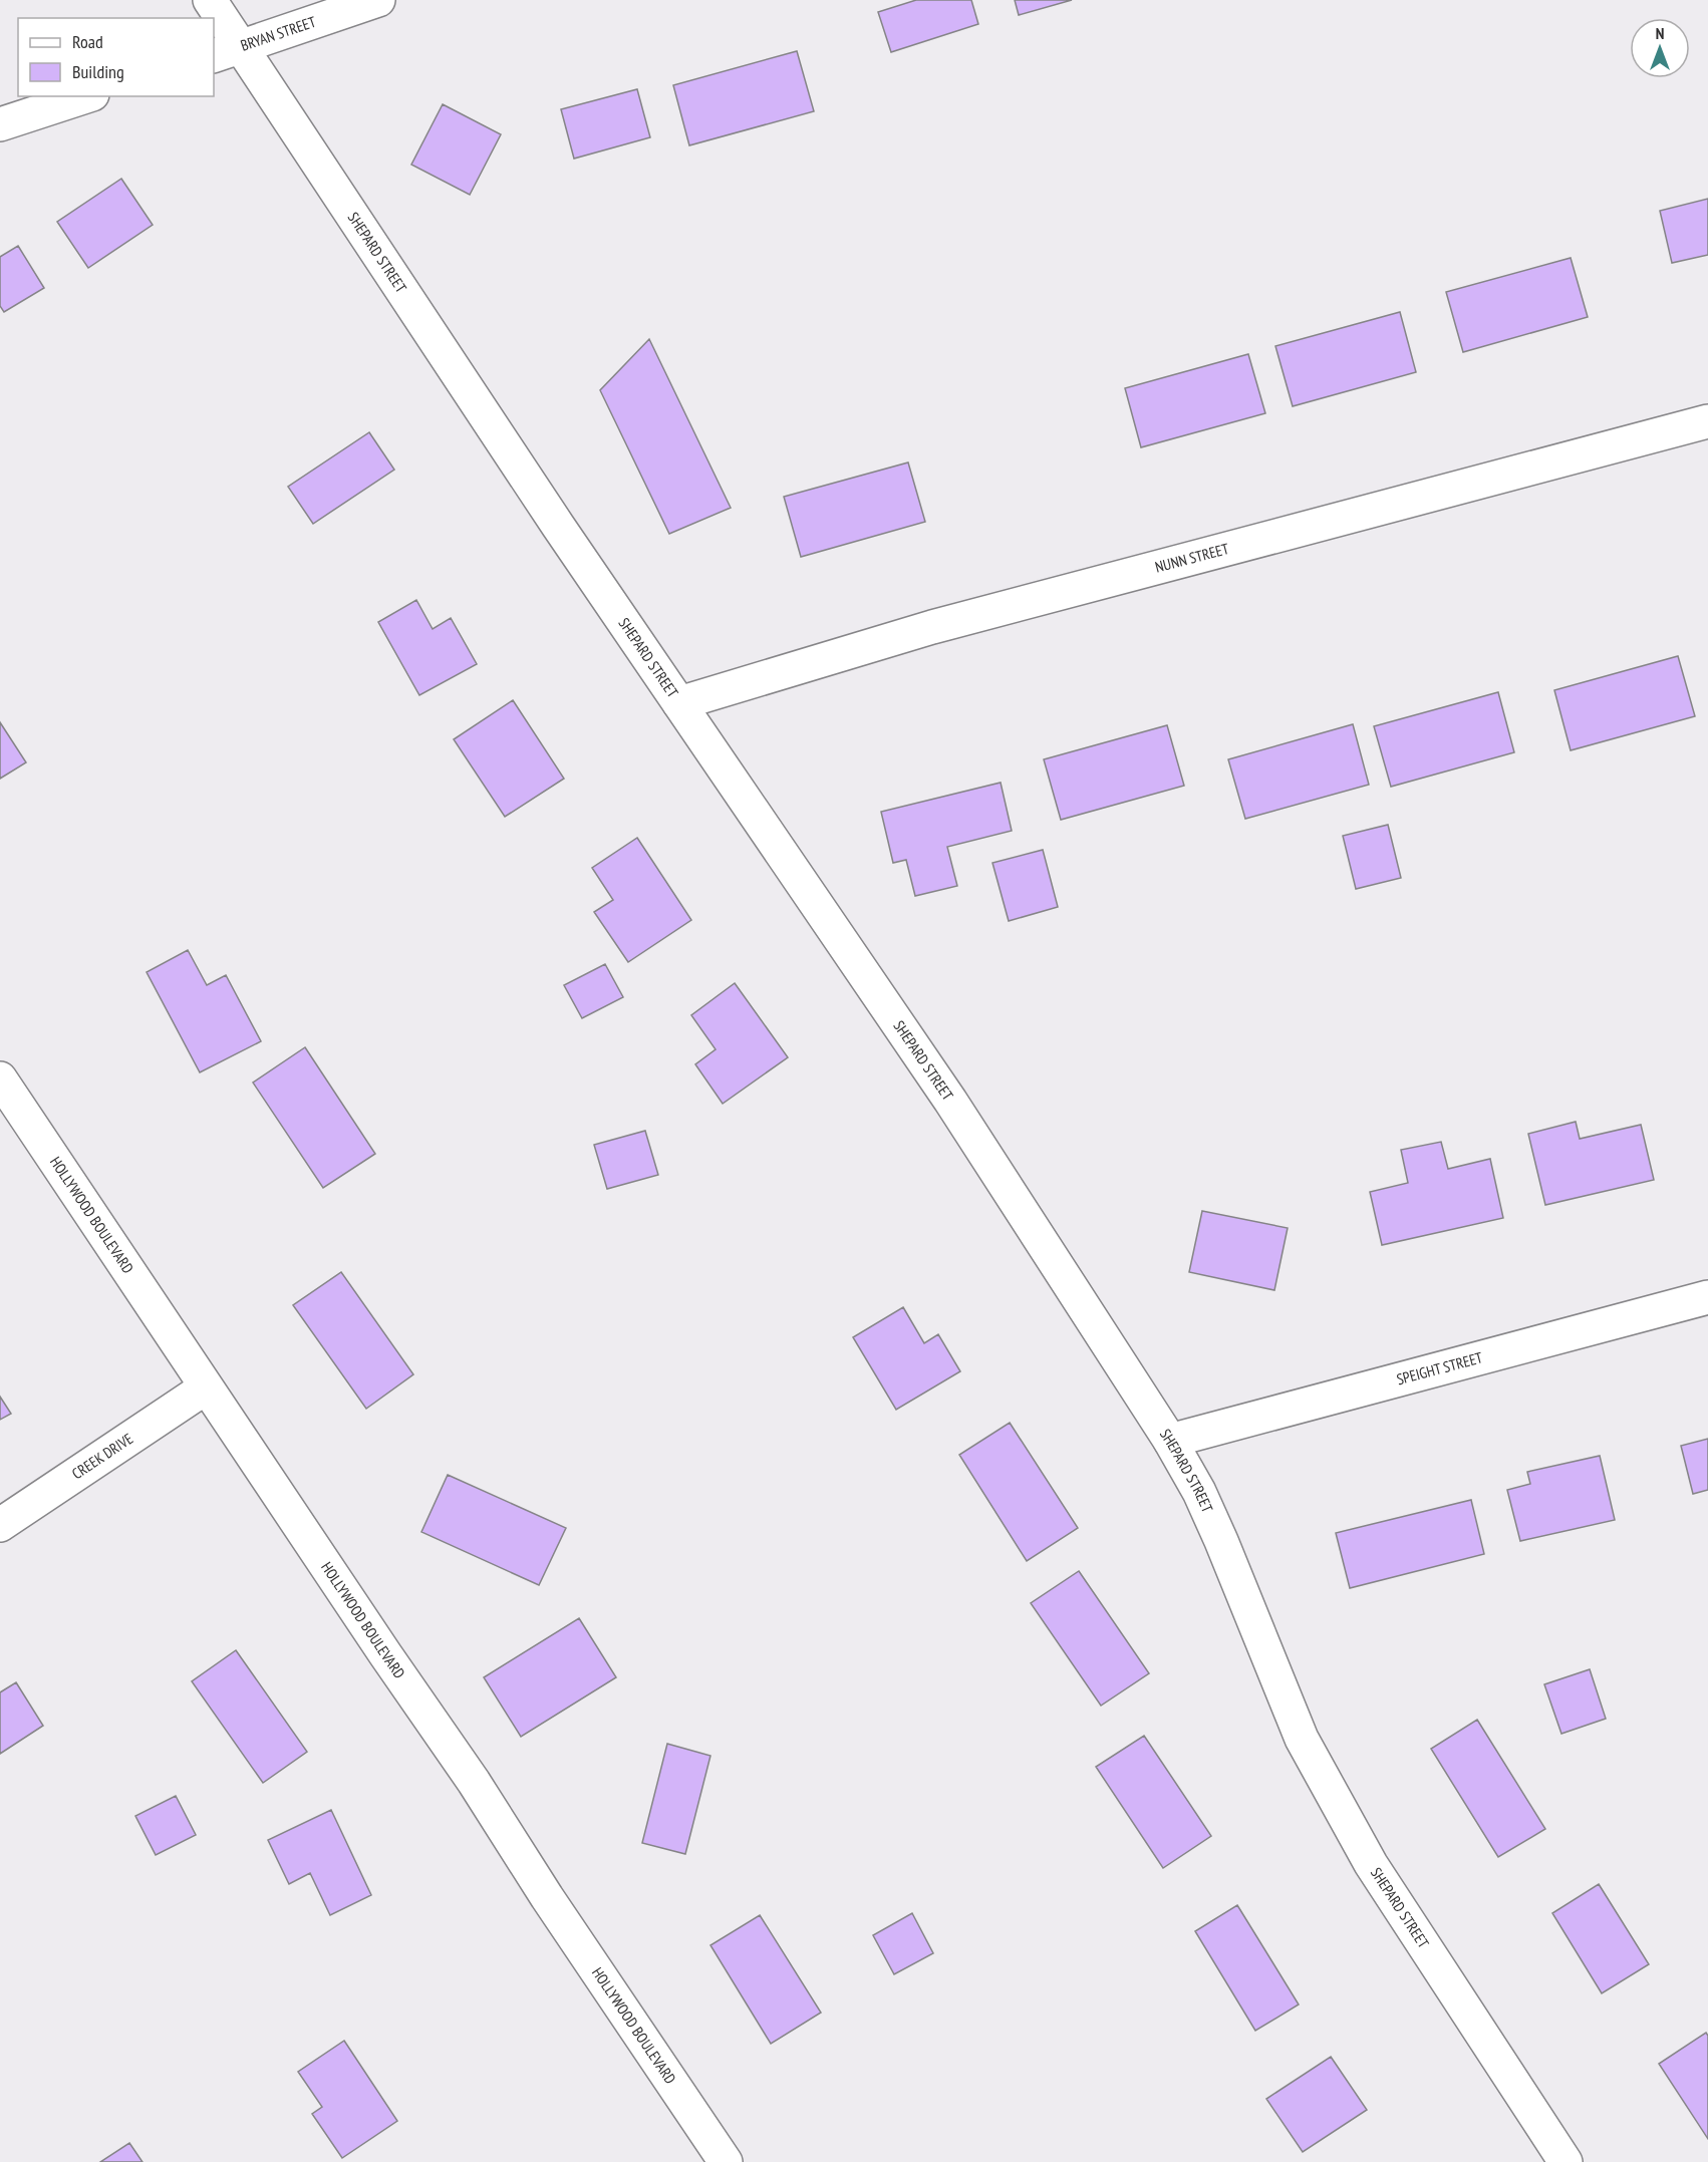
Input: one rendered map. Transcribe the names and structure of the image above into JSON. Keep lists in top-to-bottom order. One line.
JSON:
{"streets":{"street":["BRYAN STREET","SHEPARD STREET","NUNN STREET","HOLLYWOOD BOULEVARD","SPEIGHT STREET","CREEK DRIVE"]},"crossings":[["BRYAN STREET","SHEPARD STREET"],["SHEPARD STREET","NUNN STREET"],["SHEPARD STREET","SPEIGHT STREET"],["HOLLYWOOD BOULEVARD","CREEK DRIVE"]],"legend":["Road","Building"],"north":"top"}
